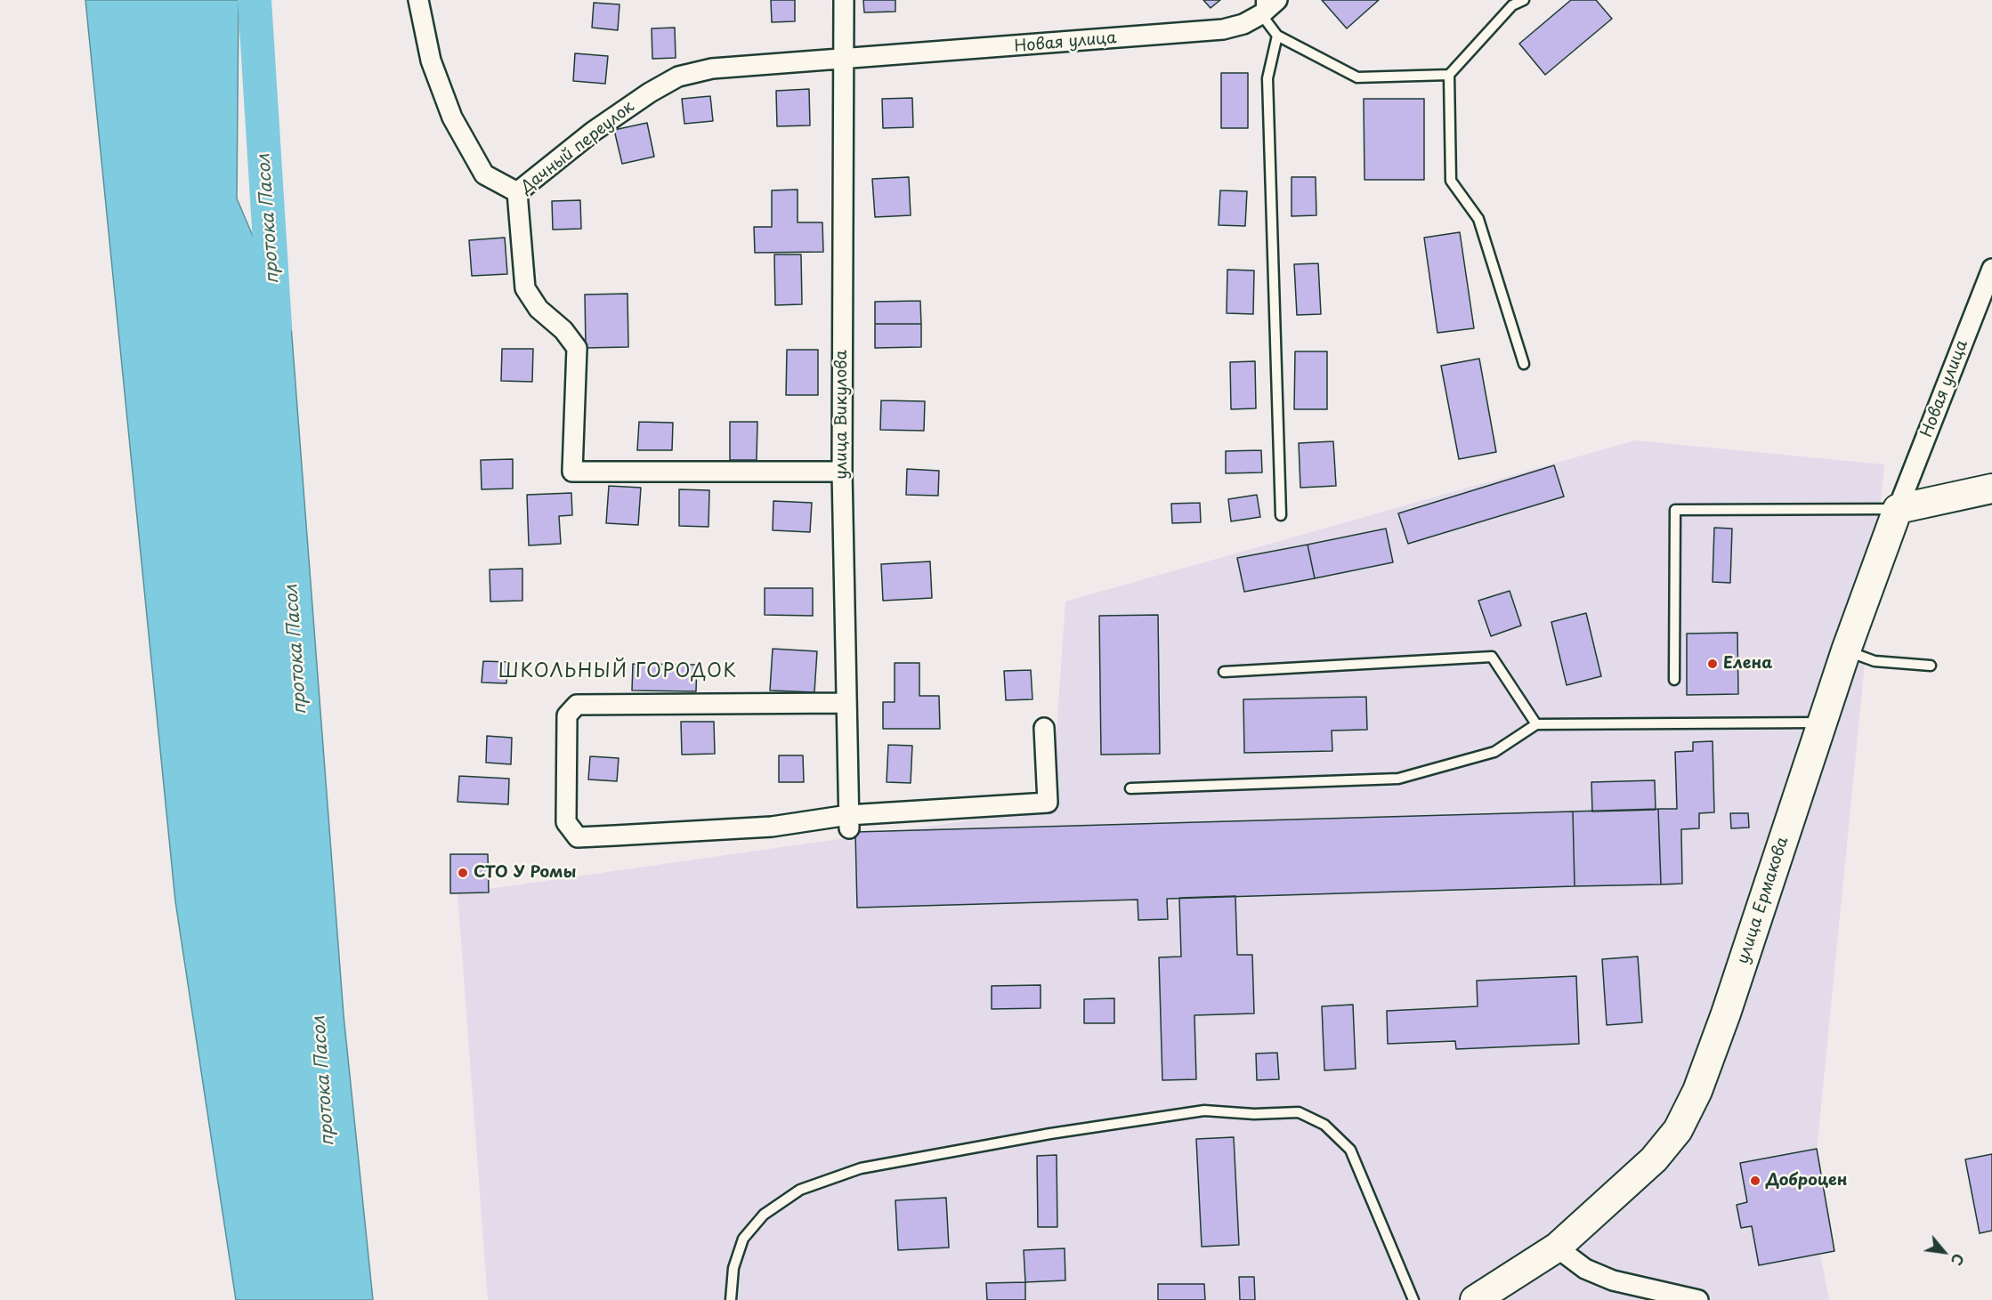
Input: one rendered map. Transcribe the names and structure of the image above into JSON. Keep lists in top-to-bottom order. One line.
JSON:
{"streets":{"street":["Новая улица","Дачный переулок","улица Викулова","улица Ермакова"]},"crossings":[["Новая улица","Дачный переулок"],["Новая улица","улица Викулова"],["Новая улица","улица Ермакова"],["Дачный переулок","улица Викулова"]],"districts":["ШКОЛЬНЫЙ ГОРОДОК"],"water":["протока Пасол"],"places":["Елена","СТО У Ромы","Доброцен"],"north":"bottom right"}
